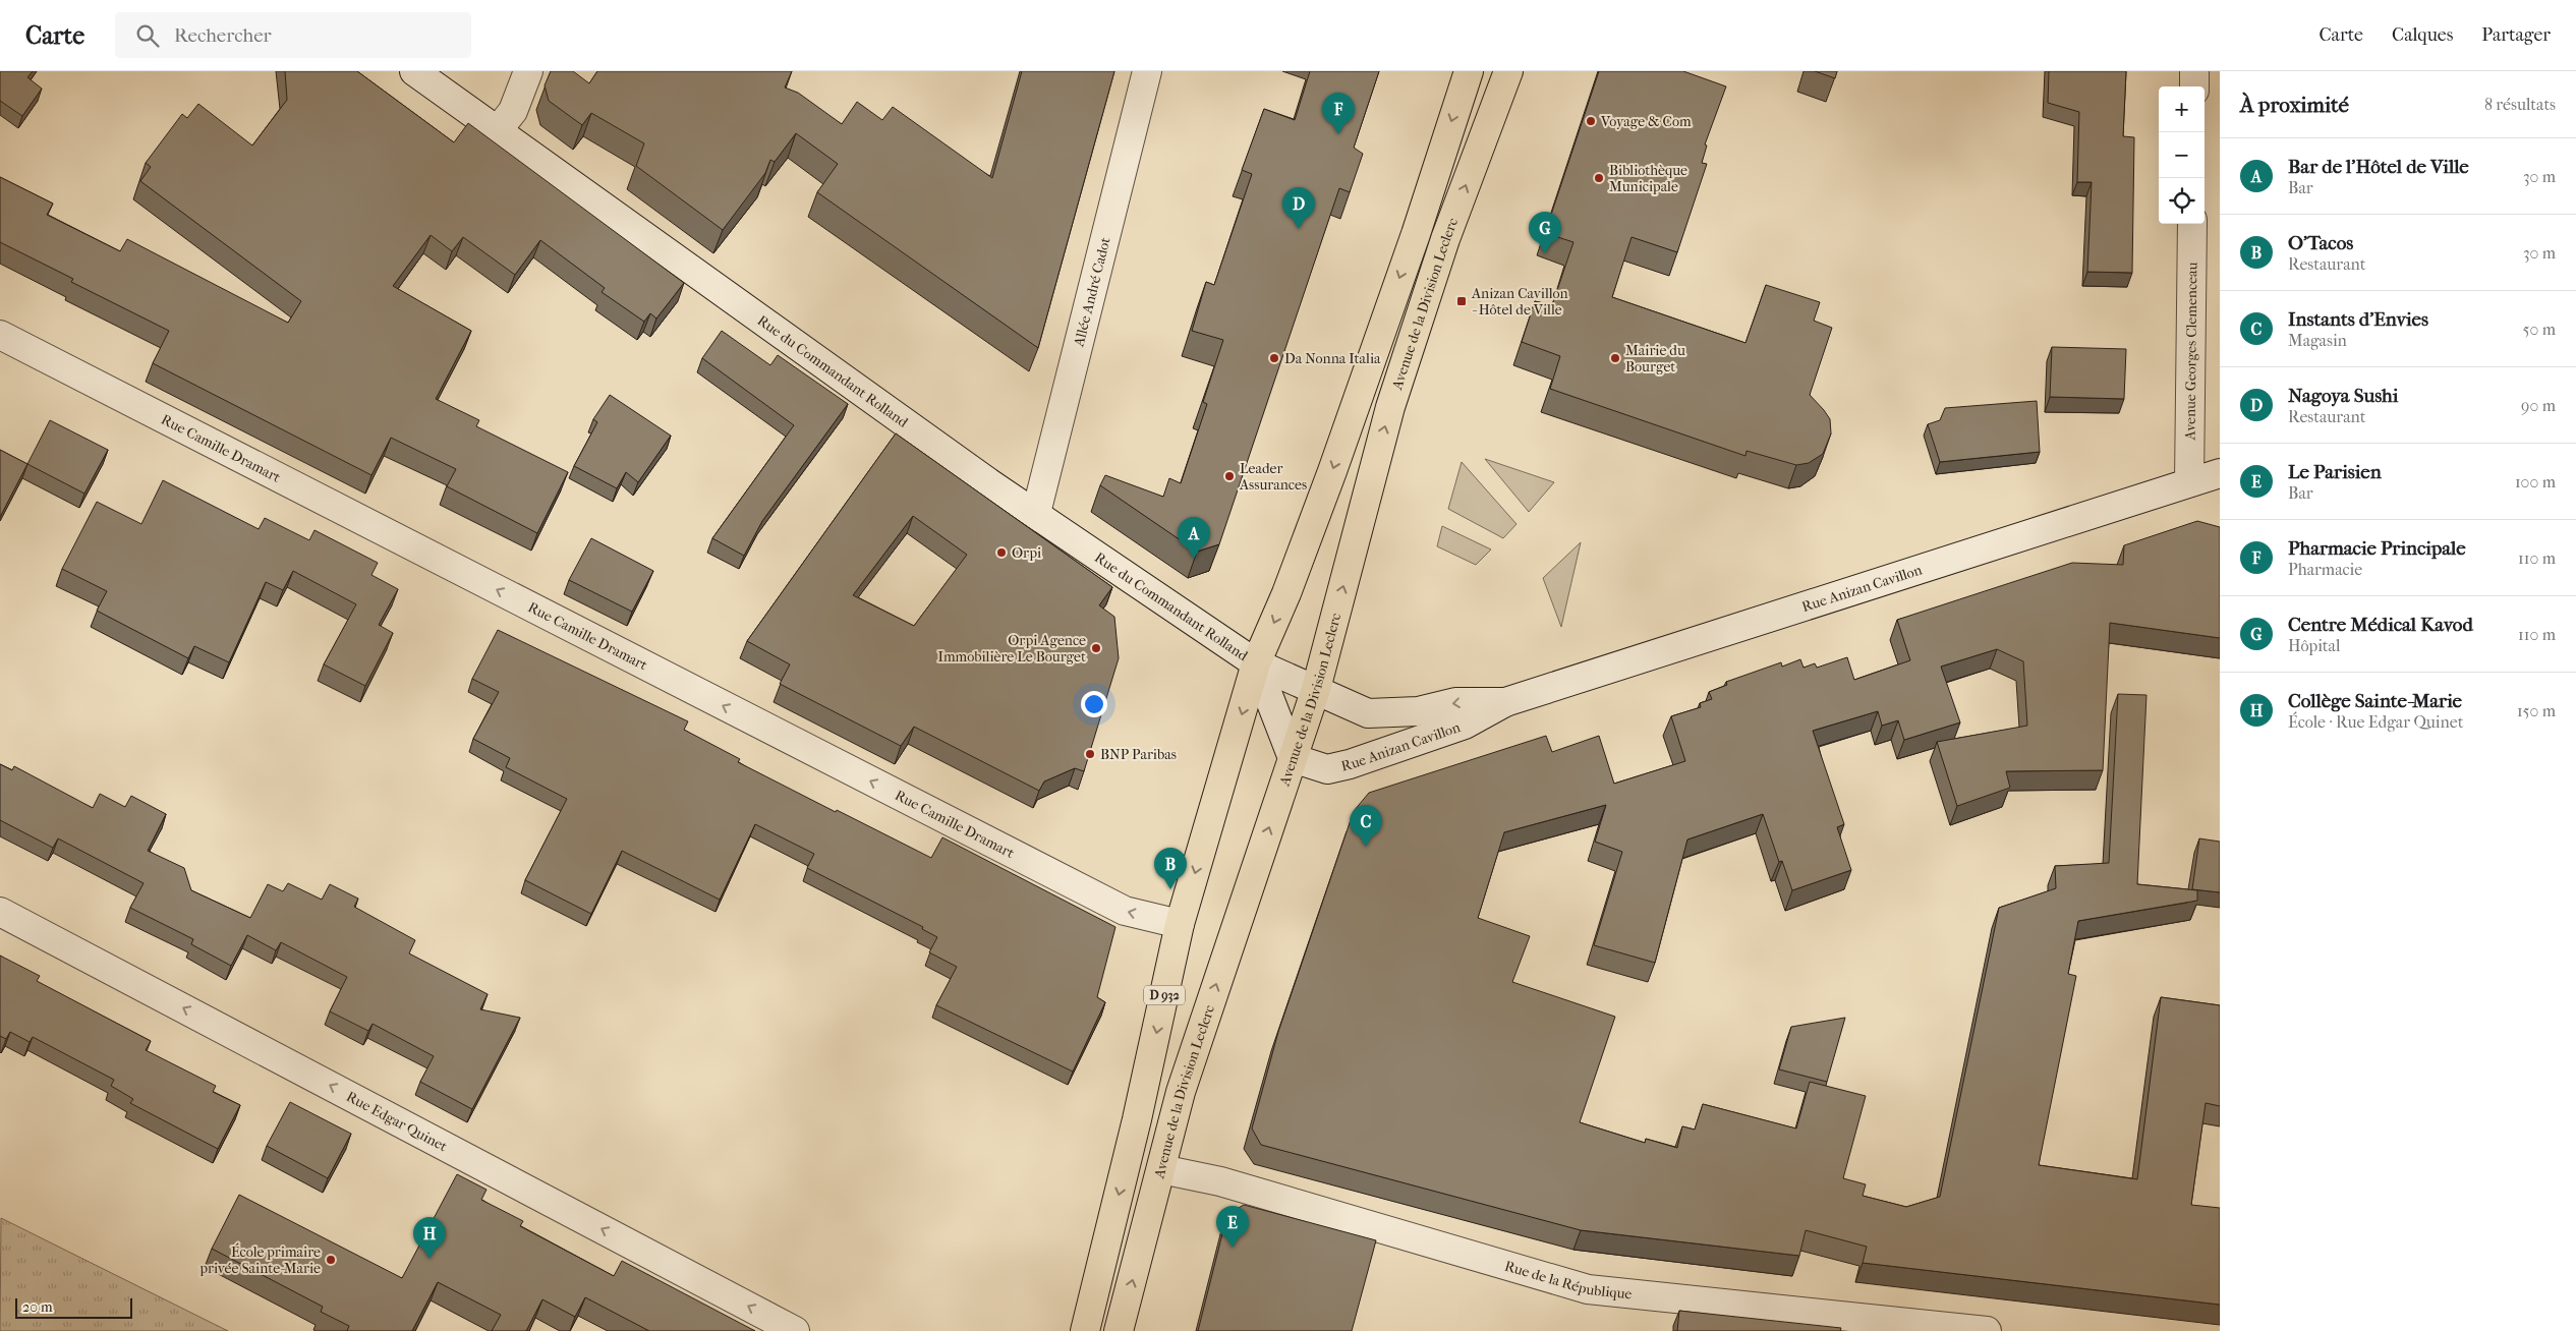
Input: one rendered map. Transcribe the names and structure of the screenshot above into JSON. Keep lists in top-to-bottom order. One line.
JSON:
{"streets":{"main road":["Avenue de la Division Leclerc","D 932"],"street":["Allée André Cadot","Avenue Georges Clemenceau","Rue du Commandant Rolland","Rue Camille Dramart","Rue Anizan Cavillon","Rue Edgar Quinet","Rue de la République"]},"crossings":[["Allée André Cadot","Rue du Commandant Rolland"],["Avenue de la Division Leclerc","Rue du Commandant Rolland"],["Avenue de la Division Leclerc","Rue Anizan Cavillon"],["Avenue de la Division Leclerc","Rue de la République"],["Avenue Georges Clemenceau","Rue Anizan Cavillon"],["Rue du Commandant Rolland","Rue Anizan Cavillon"],["Rue du Commandant Rolland","D 932"],["Rue Camille Dramart","D 932"]],"one_way":["Rue Camille Dramart","Rue Edgar Quinet"],"places":{"other":["Voyage & Com","Bibliothèque Municipale","Da Nonna Italia","Mairie du Bourget","Leader Assurances","Orpi","Orpi Agence Immobilière Le Bourget","BNP Paribas","École primaire privée Sainte-Marie"],"transit":["Anizan Cavillon - Hôtel de Ville"]},"scale_bar":"20 m","page":{"header":"Carte","search":"Rechercher","nav":["Carte","Calques","Partager"],"heading":["À proximité","8 résultats"],"map_buttons":["+","−"],"pins":["F","D","G","A","C","B","E","H"],"list":[{"mark":"A","name":"Bar de l'Hôtel de Ville","note":"Bar","value":"30 m"},{"mark":"B","name":"O'Tacos","note":"Restaurant","value":"30 m"},{"mark":"C","name":"Instants d'Envies","note":"Magasin","value":"50 m"},{"mark":"D","name":"Nagoya Sushi","note":"Restaurant","value":"90 m"},{"mark":"E","name":"Le Parisien","note":"Bar","value":"100 m"},{"mark":"F","name":"Pharmacie Principale","note":"Pharmacie","value":"110 m"},{"mark":"G","name":"Centre Médical Kavod","note":"Hôpital","value":"110 m"},{"mark":"H","name":"Collège Sainte-Marie","note":"École · Rue Edgar Quinet","value":"150 m"}],"scale":"20 m"}}
